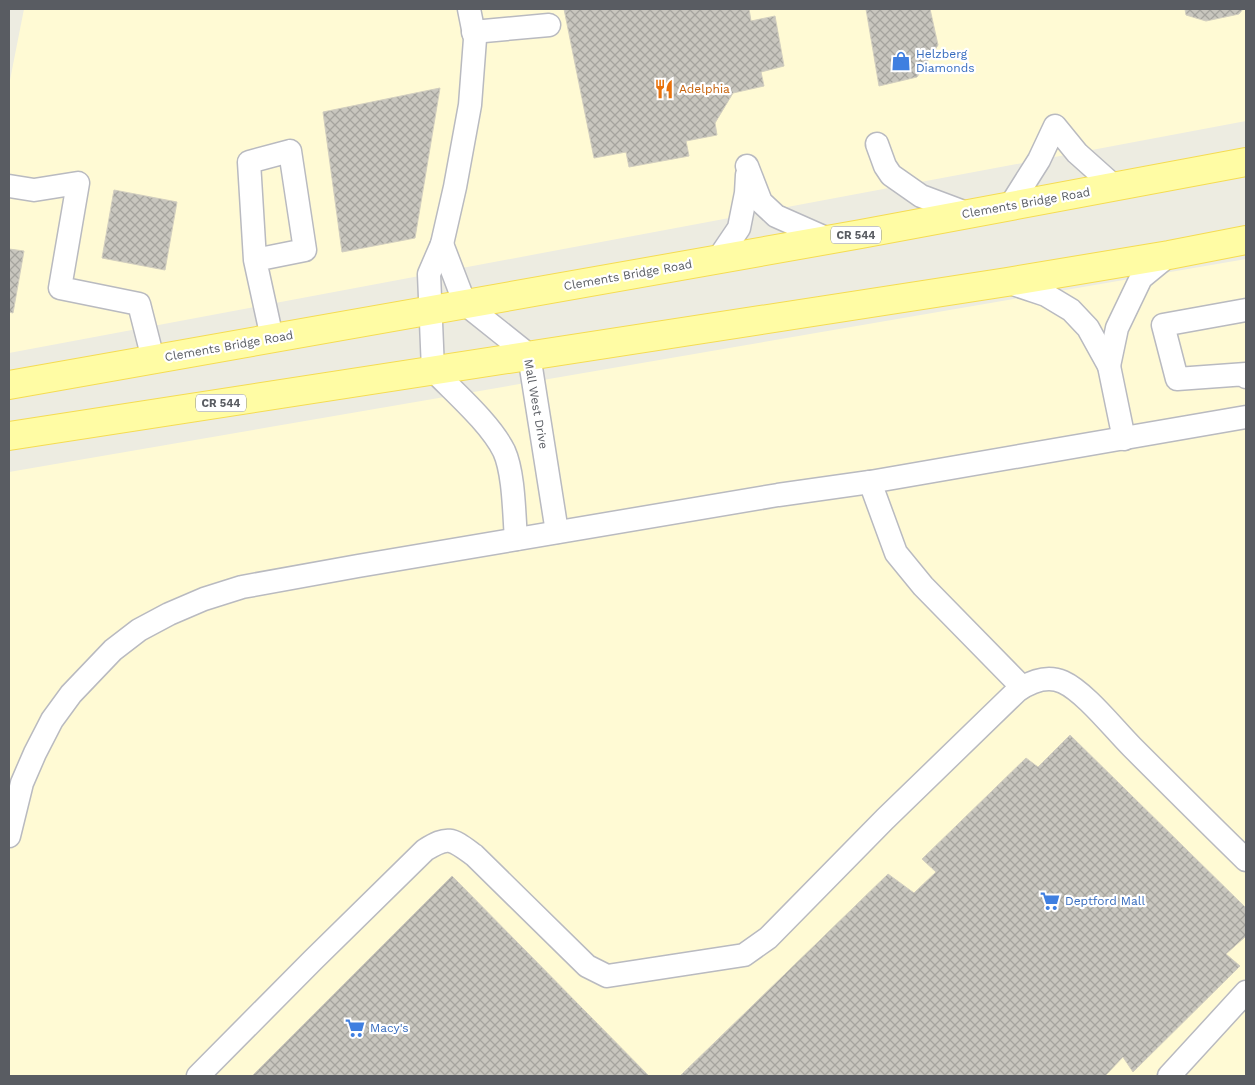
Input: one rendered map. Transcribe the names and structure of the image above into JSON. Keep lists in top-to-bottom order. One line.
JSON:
{"streets":{"main road":["Clements Bridge Road","CR 544"],"lane":["Mall West Drive"]},"crossings":[["Clements Bridge Road","Mall West Drive"],["CR 544","Mall West Drive"]],"places":{"shop":["Helzberg Diamonds"],"restaurant":["Adelphia"],"supermarket":["Deptford Mall","Macy's"]}}
